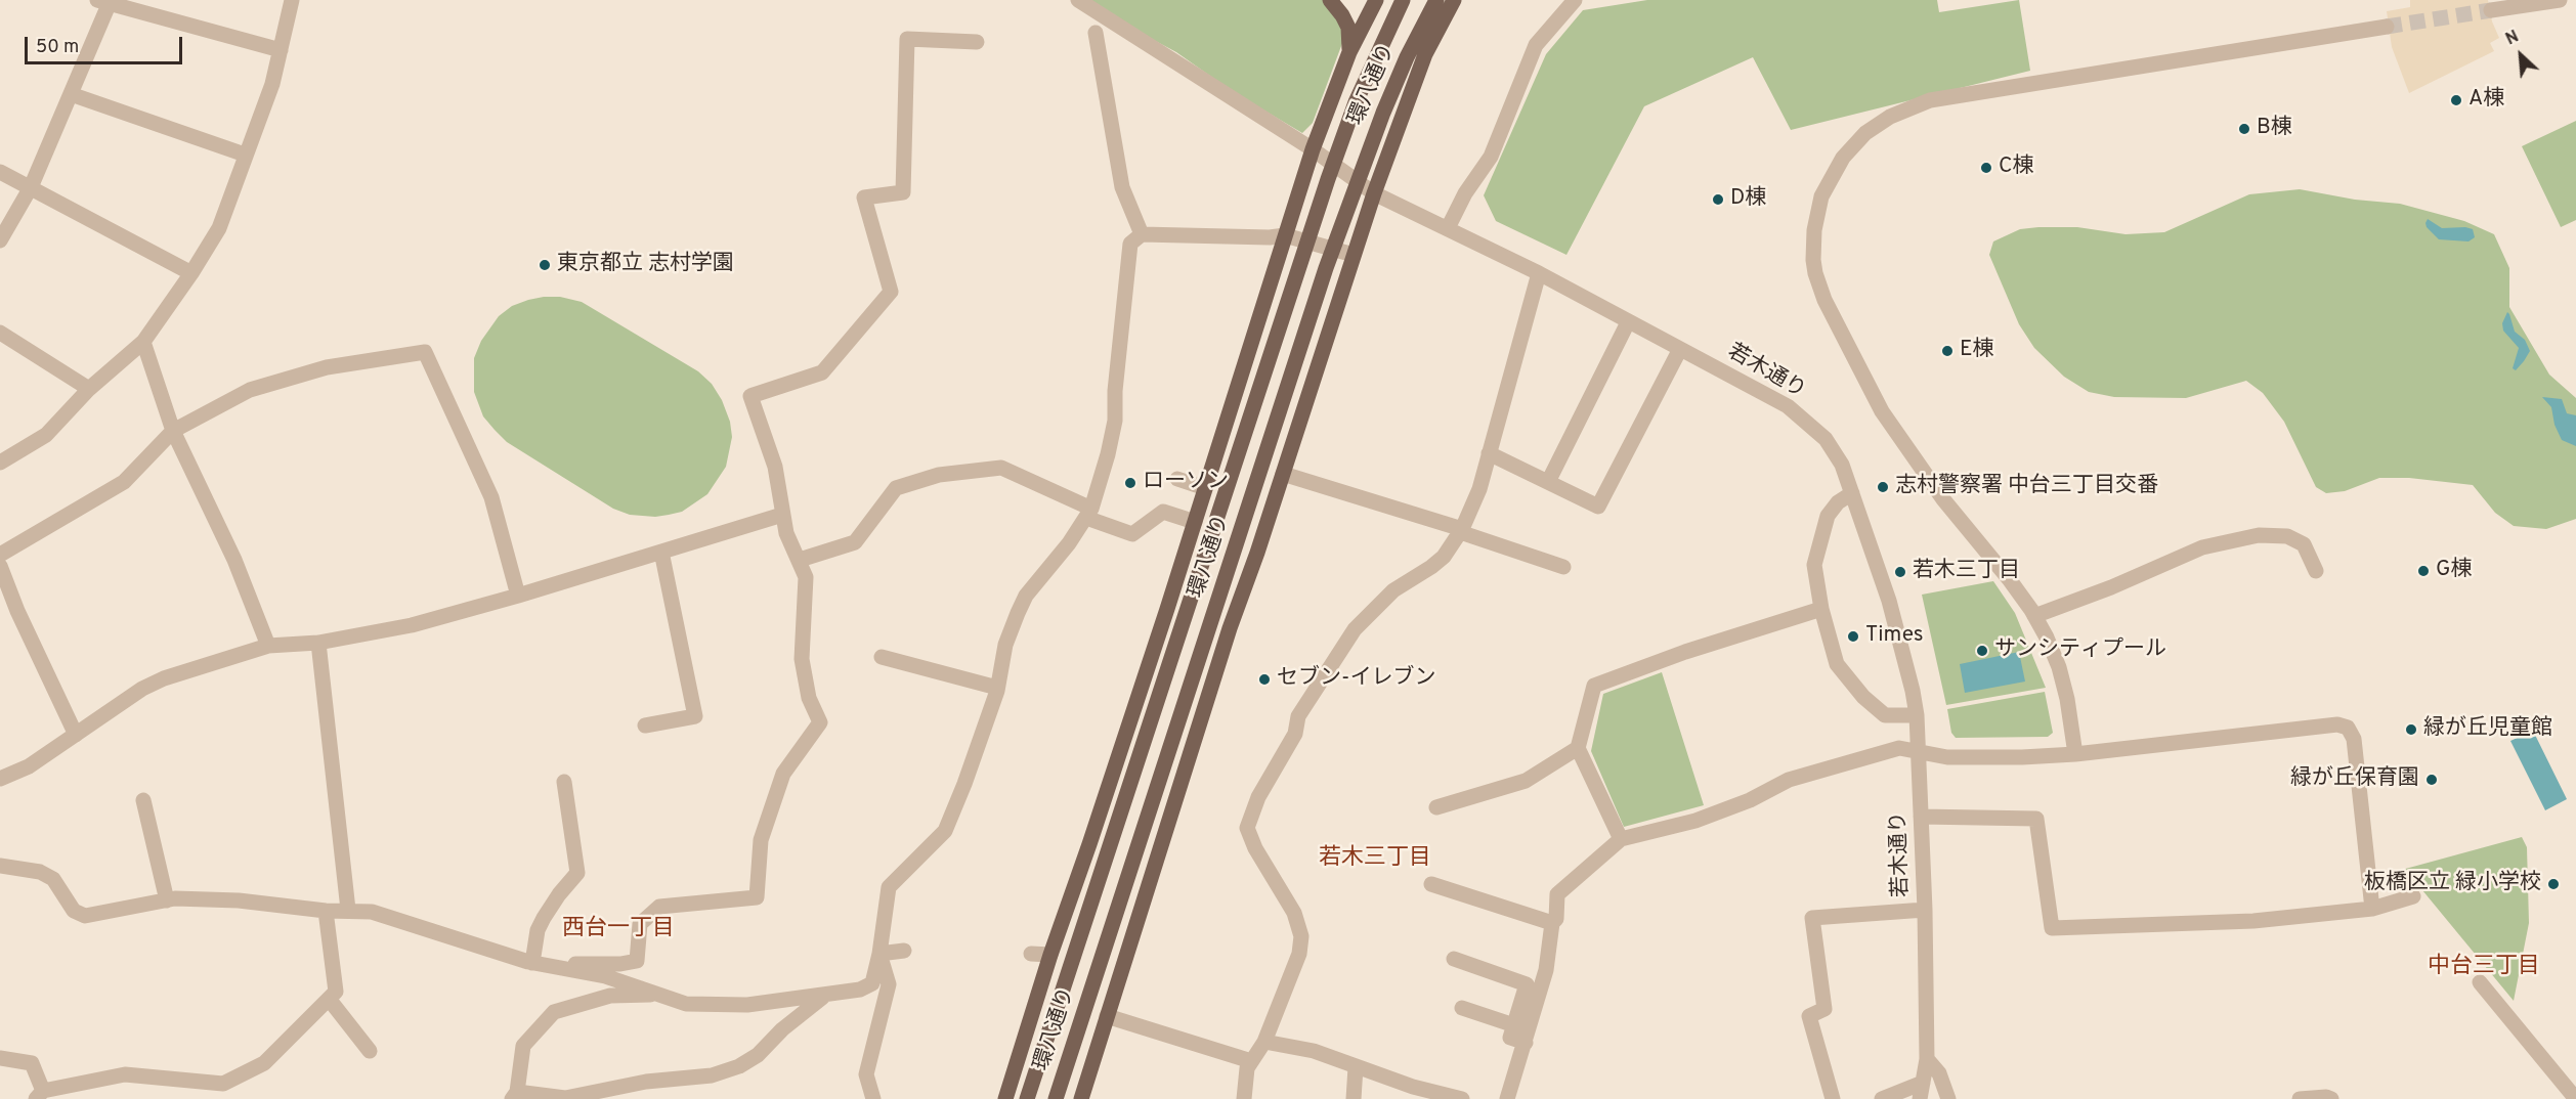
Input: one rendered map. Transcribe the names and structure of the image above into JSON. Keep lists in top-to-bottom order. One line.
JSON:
{"streets":{"main road":["環八通り"],"street":["若木通り"]},"districts":["若木三丁目","西台一丁目","中台三丁目"],"places":["A棟","B棟","C棟","D棟","東京都立 志村学園","E棟","ローソン","志村警察署 中台三丁目交番","G棟","若木三丁目","Times","サンシティプール","セブン-イレブン","緑が丘児童館","緑が丘保育園","板橋区立 緑小学校"],"scale_bar":"50 m","north":"top left"}
